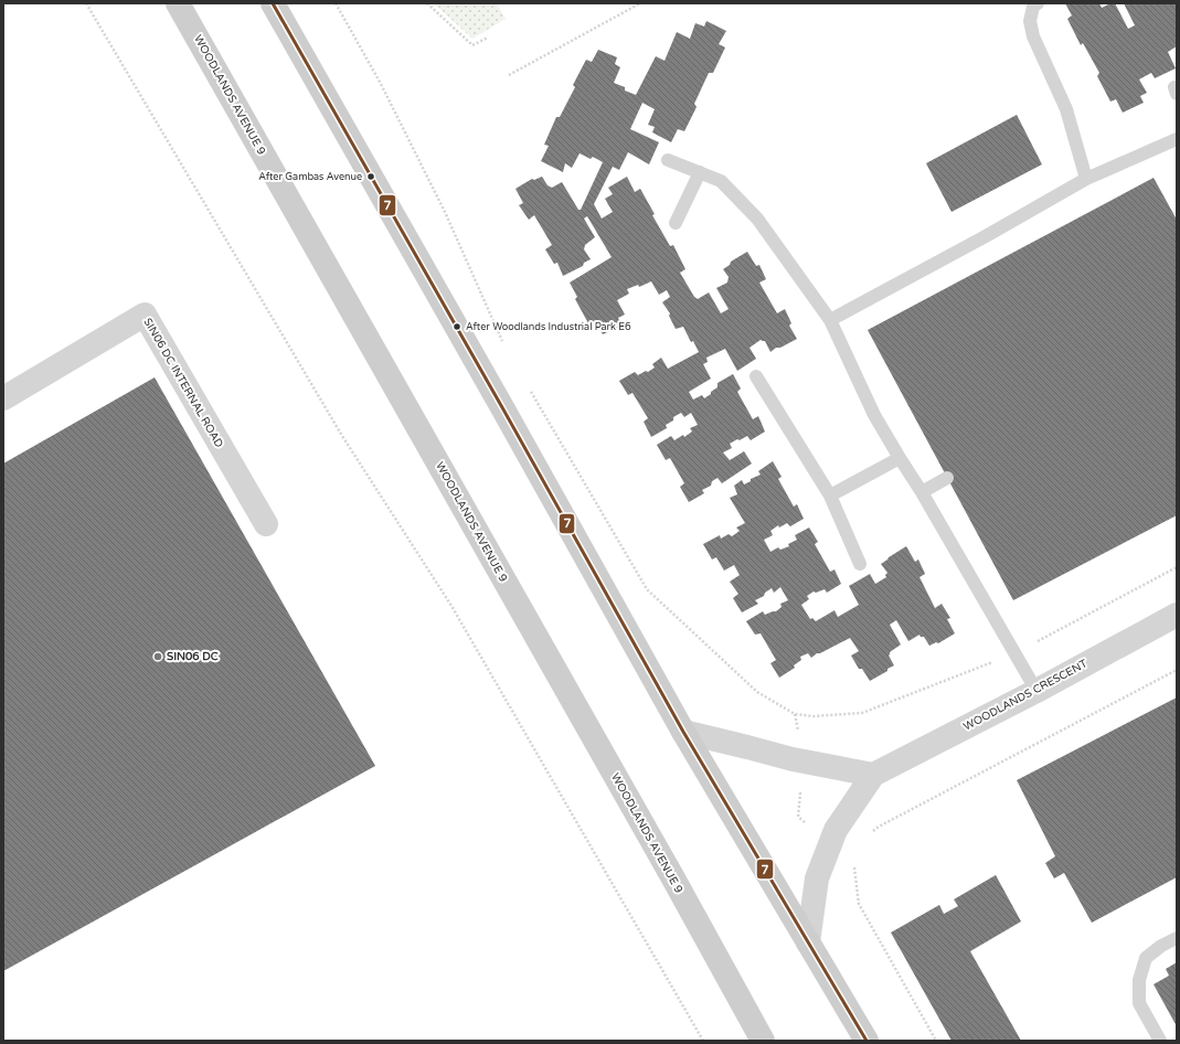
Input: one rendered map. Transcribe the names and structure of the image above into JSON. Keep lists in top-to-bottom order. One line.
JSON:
{"streets":{"main road":["WOODLANDS AVENUE 9"],"street":["SIN06 DC INTERNAL ROAD","WOODLANDS CRESCENT"]},"places":["After Gambas Avenue","After Woodlands Industrial Park E6","SIN06 DC"],"lines":["transit line 7"]}
